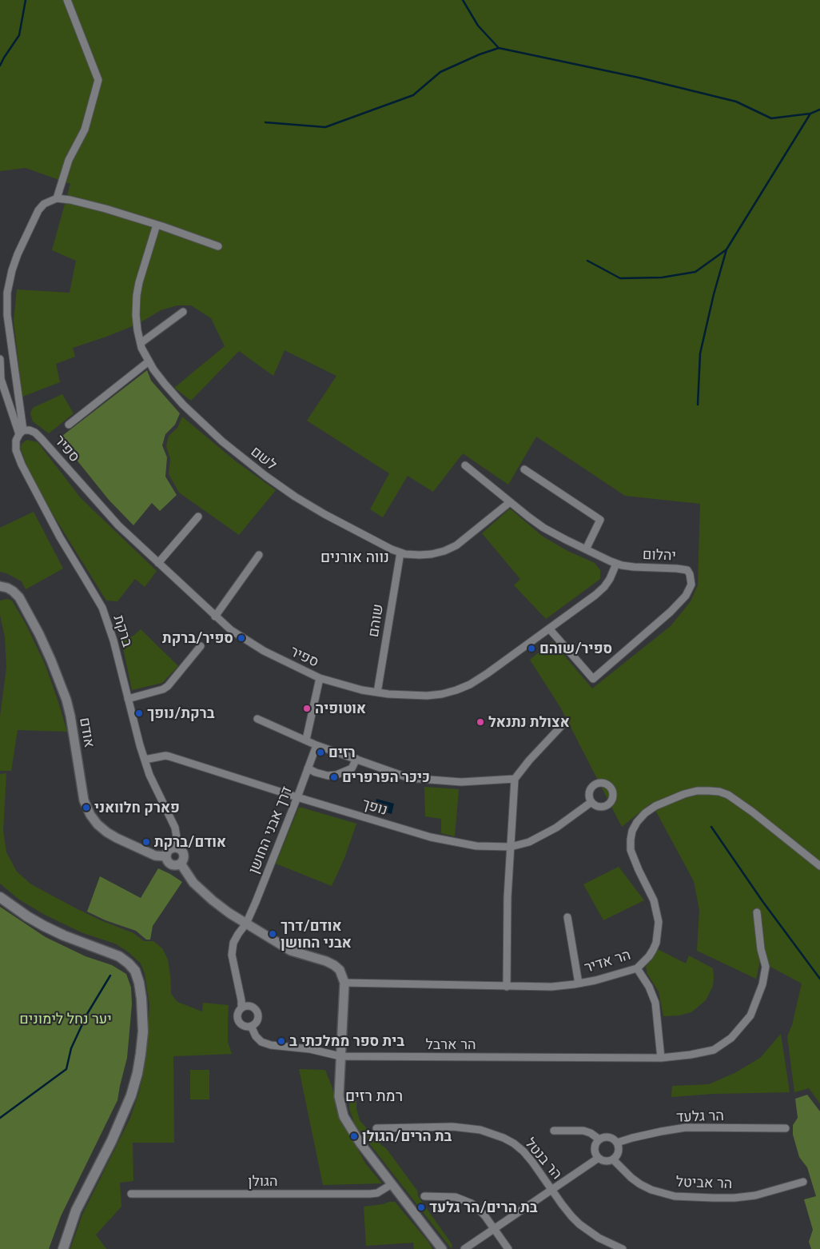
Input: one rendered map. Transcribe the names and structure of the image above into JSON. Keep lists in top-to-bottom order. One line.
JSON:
{"streets":{"street":["ספיר","לשם","יהלום","שוהם","ברקת","אודם","נופך","דרך אבני החושן","הר אדיר","הר ארבל","הר גלעד","הר בנטל","הגולן","הר אביטל"]},"crossings":[["ספיר","יהלום"],["ספיר","שוהם"],["ספיר","ברקת"],["לשם","יהלום"],["לשם","שוהם"],["ברקת","אודם"],["ברקת","נופך"],["נופך","דרך אבני החושן"],["דרך אבני החושן","הר ארבל"],["הר גלעד","הר אביטל"]],"districts":["נווה אורנים","רמת רזים"],"parks":["יער נחל לימונים"],"places":["ספיר/ברקת","ספיר/שוהם","אוטופיה","ברקת/נופך","אצולת נתנאל","רזים","כיכר הפרפרים","פארק חלוואני","אודם/ברקת","אודם/דרך אבני החושן","בית ספר ממלכתי ב","בת הרים/הגולן","בת הרים/הר גלעד"]}
